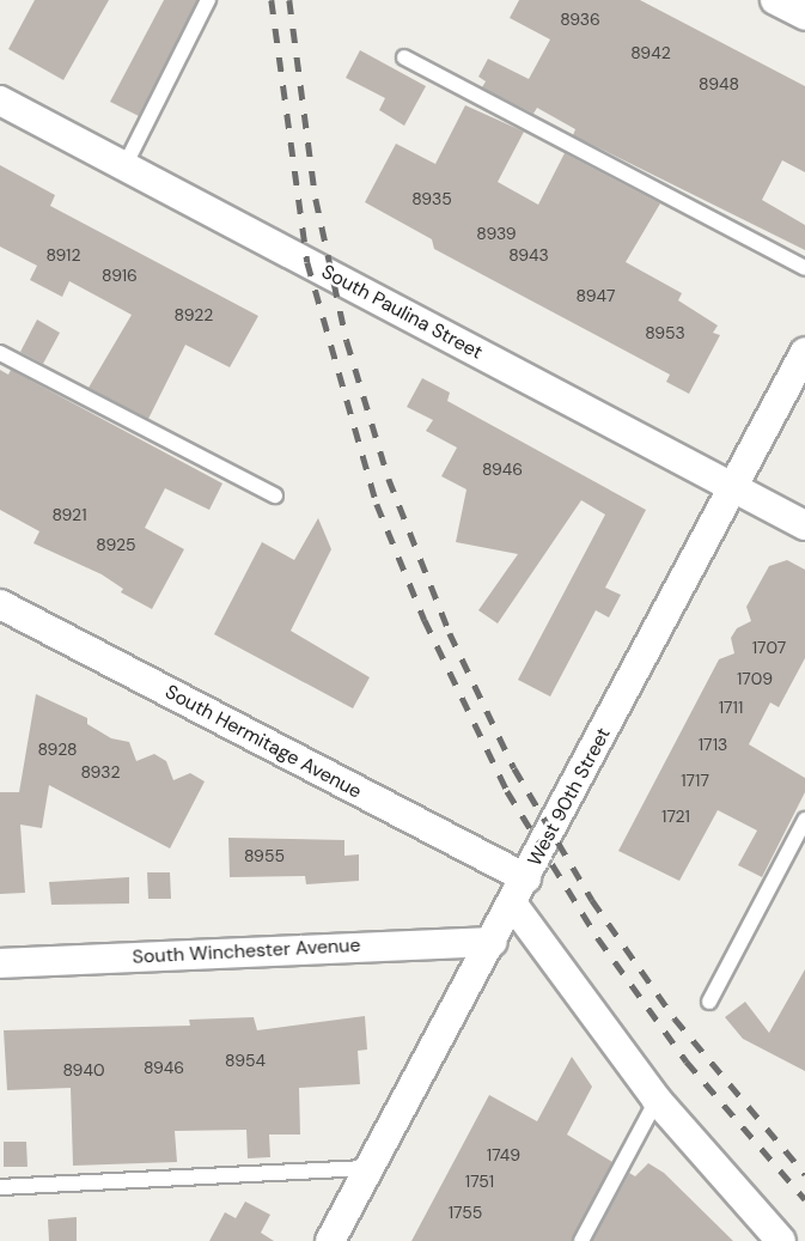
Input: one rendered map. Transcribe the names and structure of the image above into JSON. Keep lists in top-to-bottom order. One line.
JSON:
{"streets":{"street":["South Paulina Street","South Hermitage Avenue","West 90th Street","South Winchester Avenue"]},"crossings":[["South Paulina Street","West 90th Street"],["South Hermitage Avenue","West 90th Street"],["West 90th Street","South Winchester Avenue"]],"house_numbers":["8936","8942","8948","8935","8939","8912","8943","8916","8947","8922","8953","8946","8921","8925","1707","1709","1711","1713","8928","8932","1717","1721","8955","8954","8946","8940","1749","1751","1755"]}
